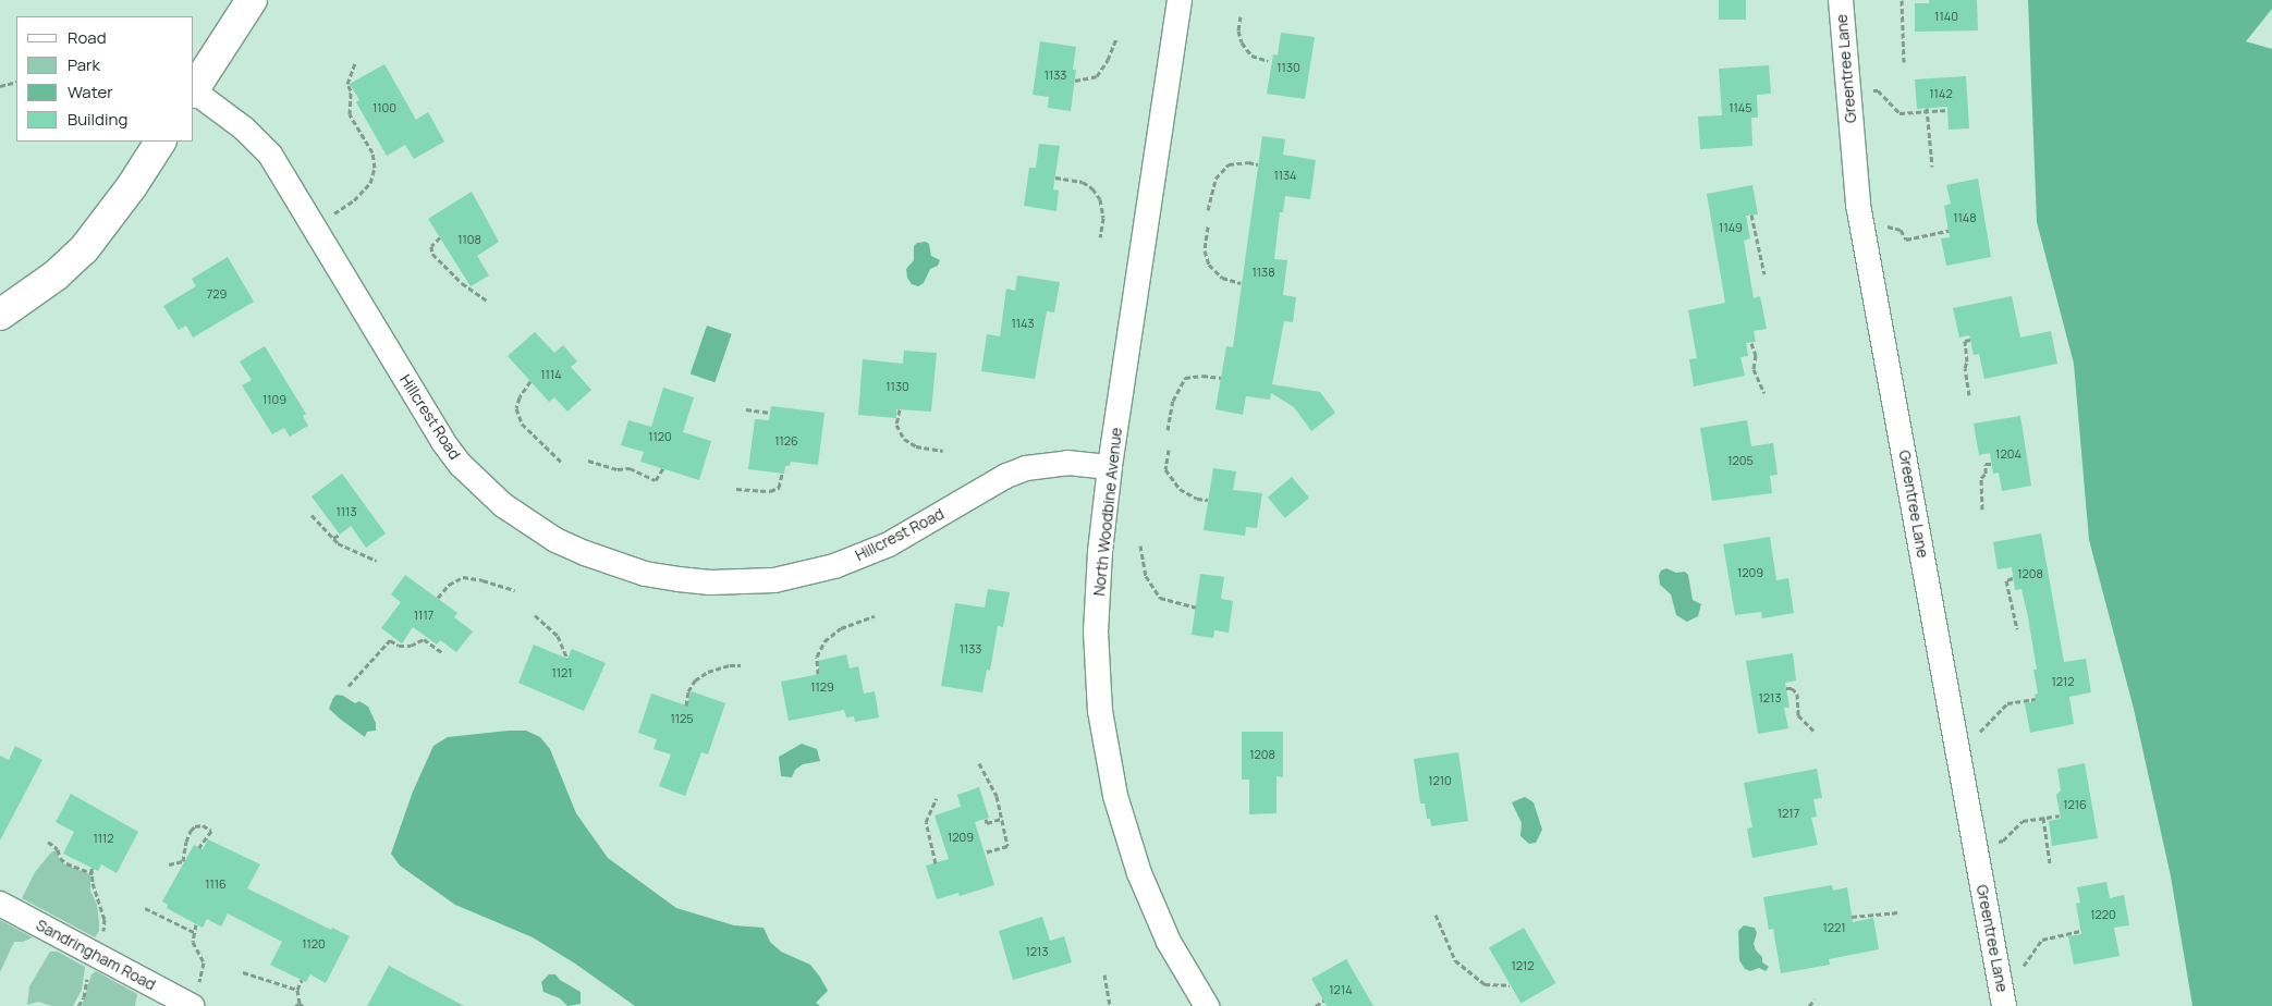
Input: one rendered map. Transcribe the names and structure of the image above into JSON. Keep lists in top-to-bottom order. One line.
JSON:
{"streets":{"street":["Greentree Lane","Hillcrest Road","North Woodbine Avenue","Sandringham Road"]},"crossings":[["Hillcrest Road","North Woodbine Avenue"]],"house_numbers":["1140","1130","1133","1142","1100","1145","1134","1148","1149","1108","1138","729","1143","1114","1130","1109","1120","1126","1204","1205","1113","1209","1208","1117","1133","1121","1212","1129","1213","1125","1208","1210","1216","1217","1209","1112","1116","1220","1221","1120","1213","1212","1214"],"legend":["Road","Park","Water","Building"]}
